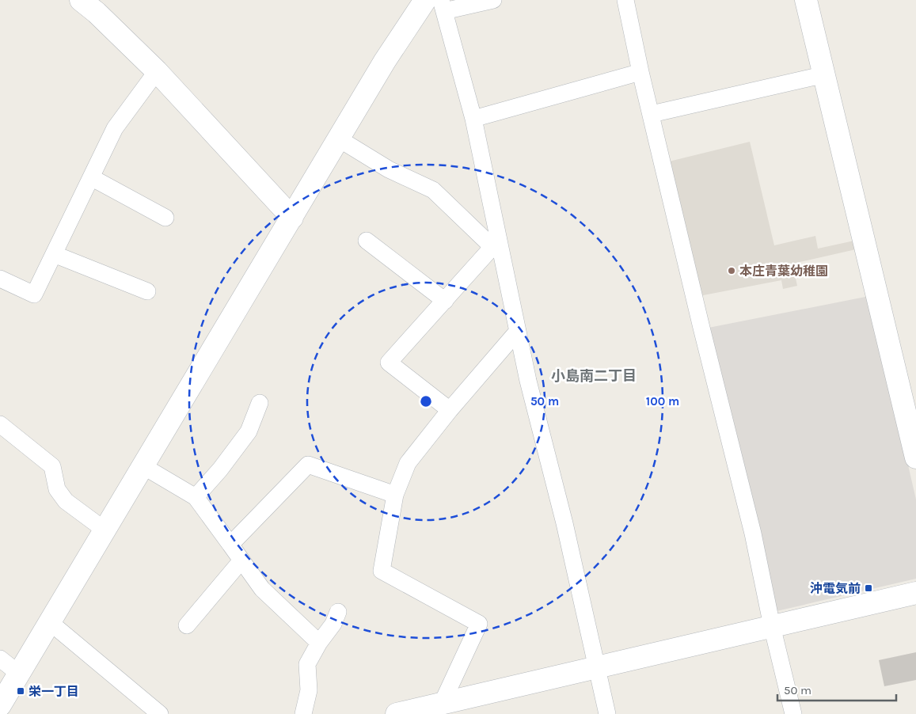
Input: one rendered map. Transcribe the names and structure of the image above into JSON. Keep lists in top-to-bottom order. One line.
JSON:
{"districts":["小島南二丁目"],"places":{"other":["本庄青葉幼稚園"],"transit":["沖電気前","栄一丁目"]},"scale_bar":"50 m","rings":["50 m","100 m"]}
